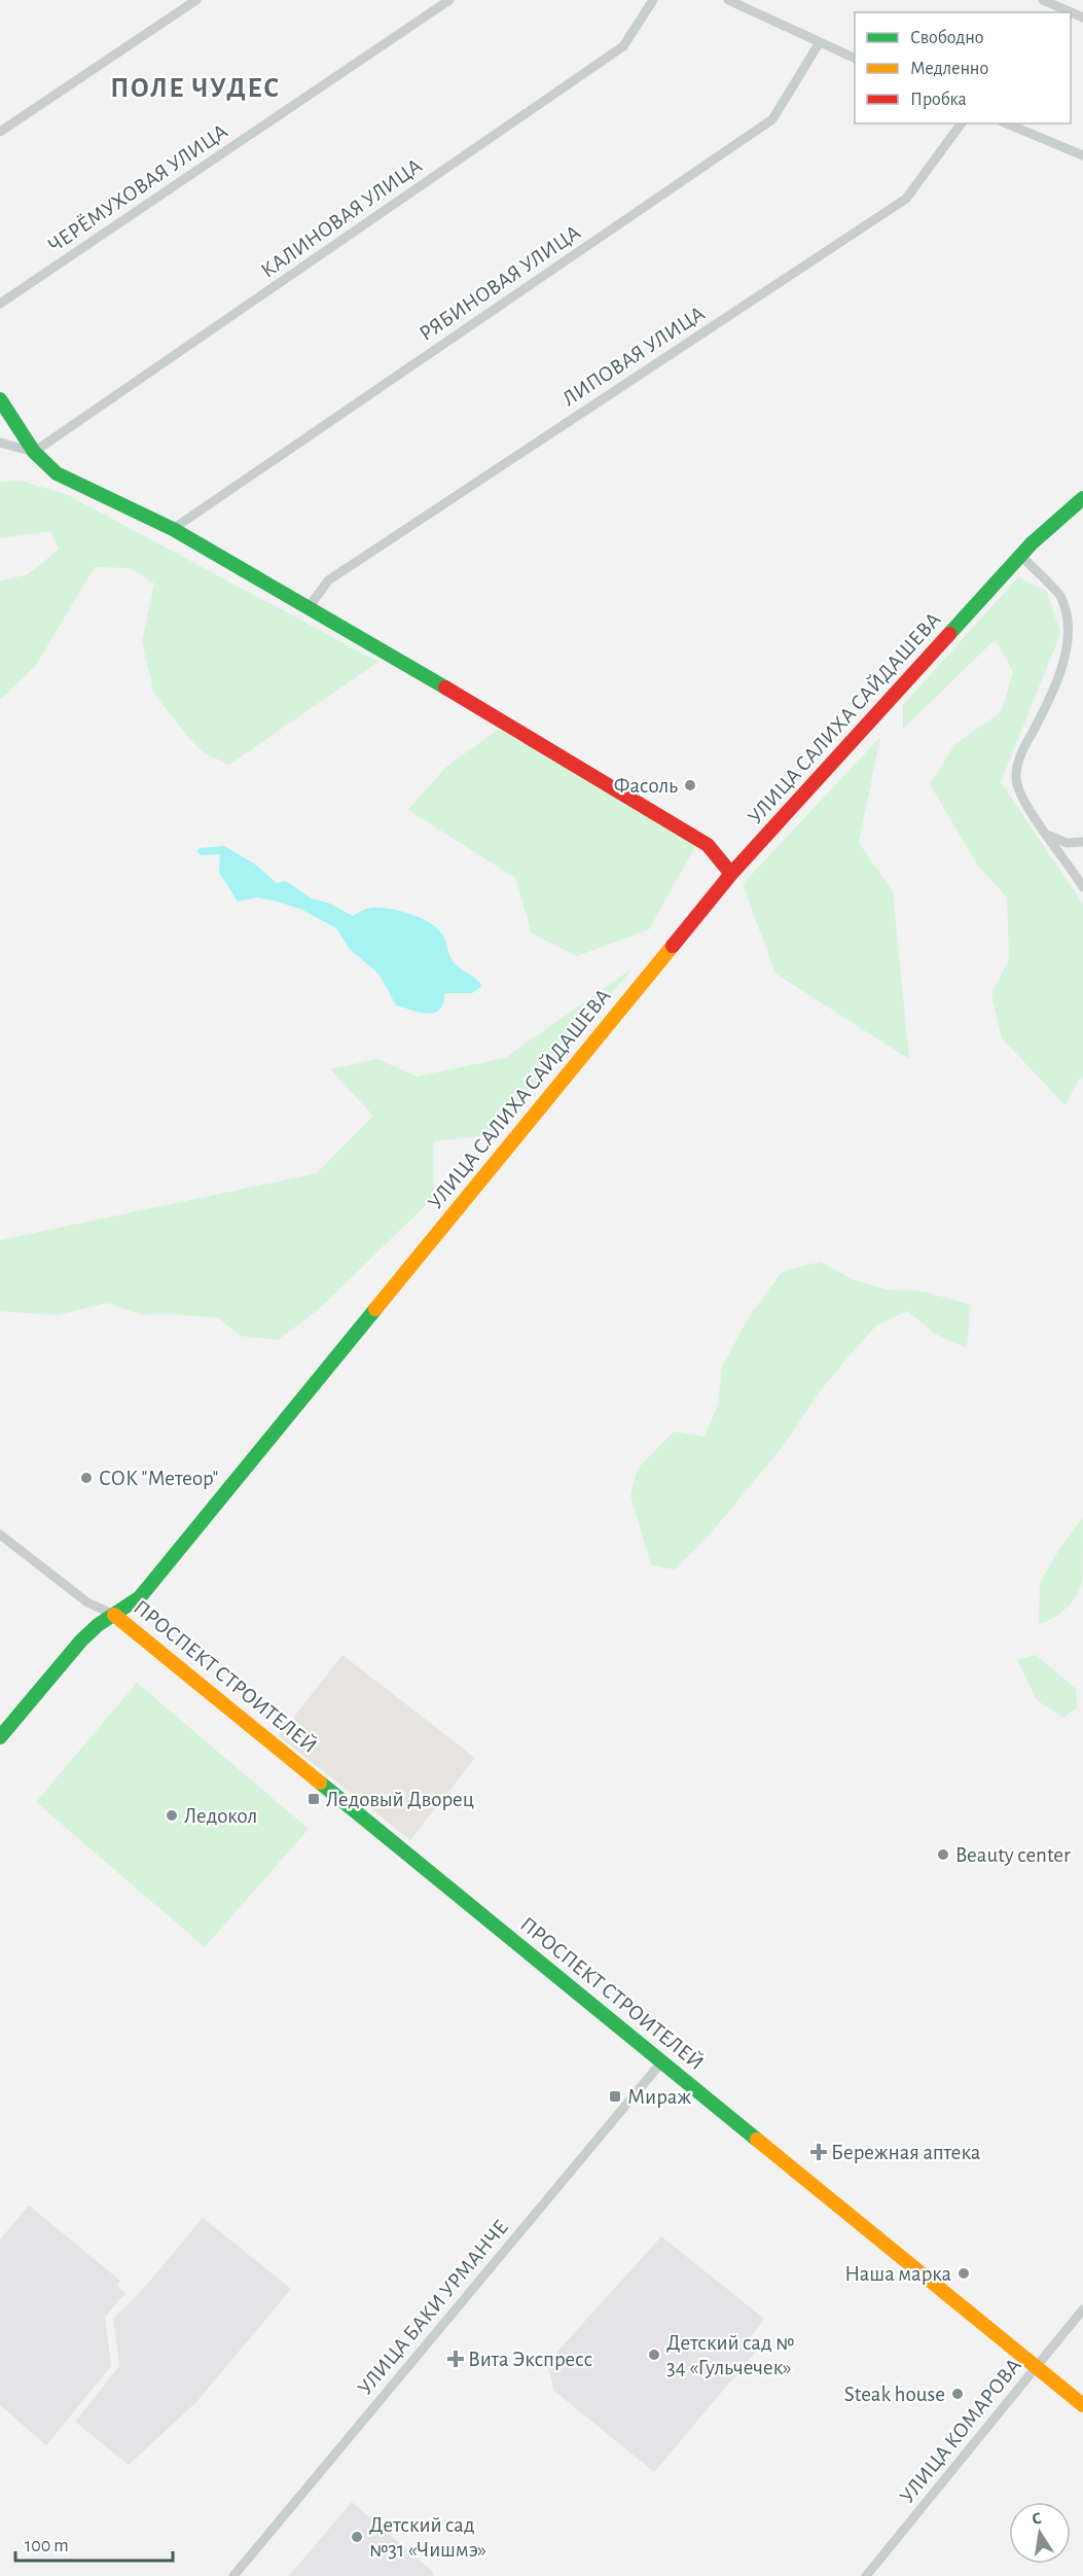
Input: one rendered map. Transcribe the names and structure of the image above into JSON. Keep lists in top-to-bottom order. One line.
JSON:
{"streets":{"street":["ЧЕРЁМУХОВАЯ УЛИЦА","КАЛИНОВАЯ УЛИЦА","РЯБИНОВАЯ УЛИЦА","ЛИПОВАЯ УЛИЦА","УЛИЦА САЛИХА САЙДАШЕВА","ПРОСПЕКТ СТРОИТЕЛЕЙ","УЛИЦА БАКИ УРМАНЧЕ","УЛИЦА КОМАРОВА"]},"crossings":[["УЛИЦА САЛИХА САЙДАШЕВА","ПРОСПЕКТ СТРОИТЕЛЕЙ"],["ПРОСПЕКТ СТРОИТЕЛЕЙ","УЛИЦА БАКИ УРМАНЧЕ"],["ПРОСПЕКТ СТРОИТЕЛЕЙ","УЛИЦА КОМАРОВА"]],"districts":["ПОЛЕ ЧУДЕС"],"places":{"other":["Фасоль","СОК \"Метеор\"","Ледокол","Beauty center","Наша марка","Детский сад № 34 «Гульчечек»","Steak house","Детский сад №31 «Чишмэ»"],"transit":["Ледовый Дворец","Мираж"],"health":["Бережная аптека","Вита Экспресс"]},"legend":["Свободно","Медленно","Пробка"],"scale_bar":"100 m","north":"top"}
